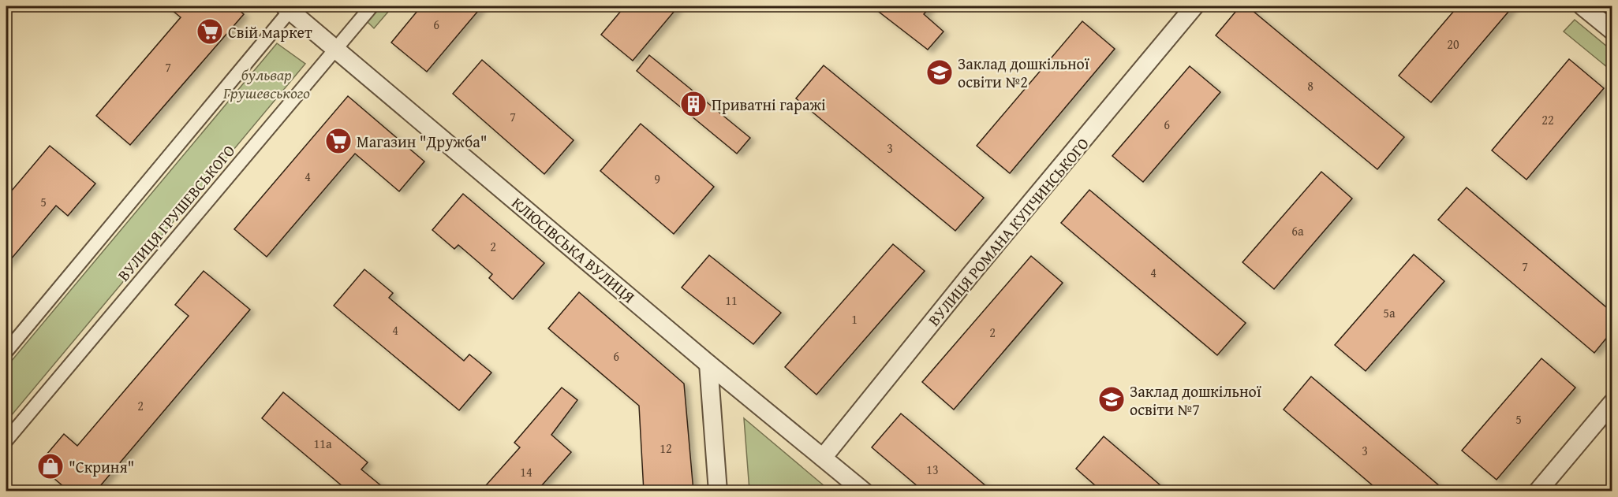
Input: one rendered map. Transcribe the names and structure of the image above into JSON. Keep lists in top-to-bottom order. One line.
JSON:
{"streets":{"street":["ВУЛИЦЯ ГРУШЕВСЬКОГО","ВУЛИЦЯ РОМАНА КУПЧИНСЬКОГО","КЛЮСІВСЬКА ВУЛИЦЯ"]},"crossings":[["ВУЛИЦЯ ГРУШЕВСЬКОГО","КЛЮСІВСЬКА ВУЛИЦЯ"],["ВУЛИЦЯ РОМАНА КУПЧИНСЬКОГО","КЛЮСІВСЬКА ВУЛИЦЯ"]],"parks":["бульвар Грушевського"],"places":{"supermarket":["Свiй маркет","Магазин \"Дружба\""],"school or university":["Заклад дошкільної освіти №2","Заклад дошкільної освіти №7"],"building":["Приватні гаражі"],"shop":["\"Скриня\""]},"house_numbers":["6","20","7","8","7","22","6","3","4","9","5","6а","2","7","4","11","5а","1","4","2","6","2","5","11а","12","3","13","14"]}
